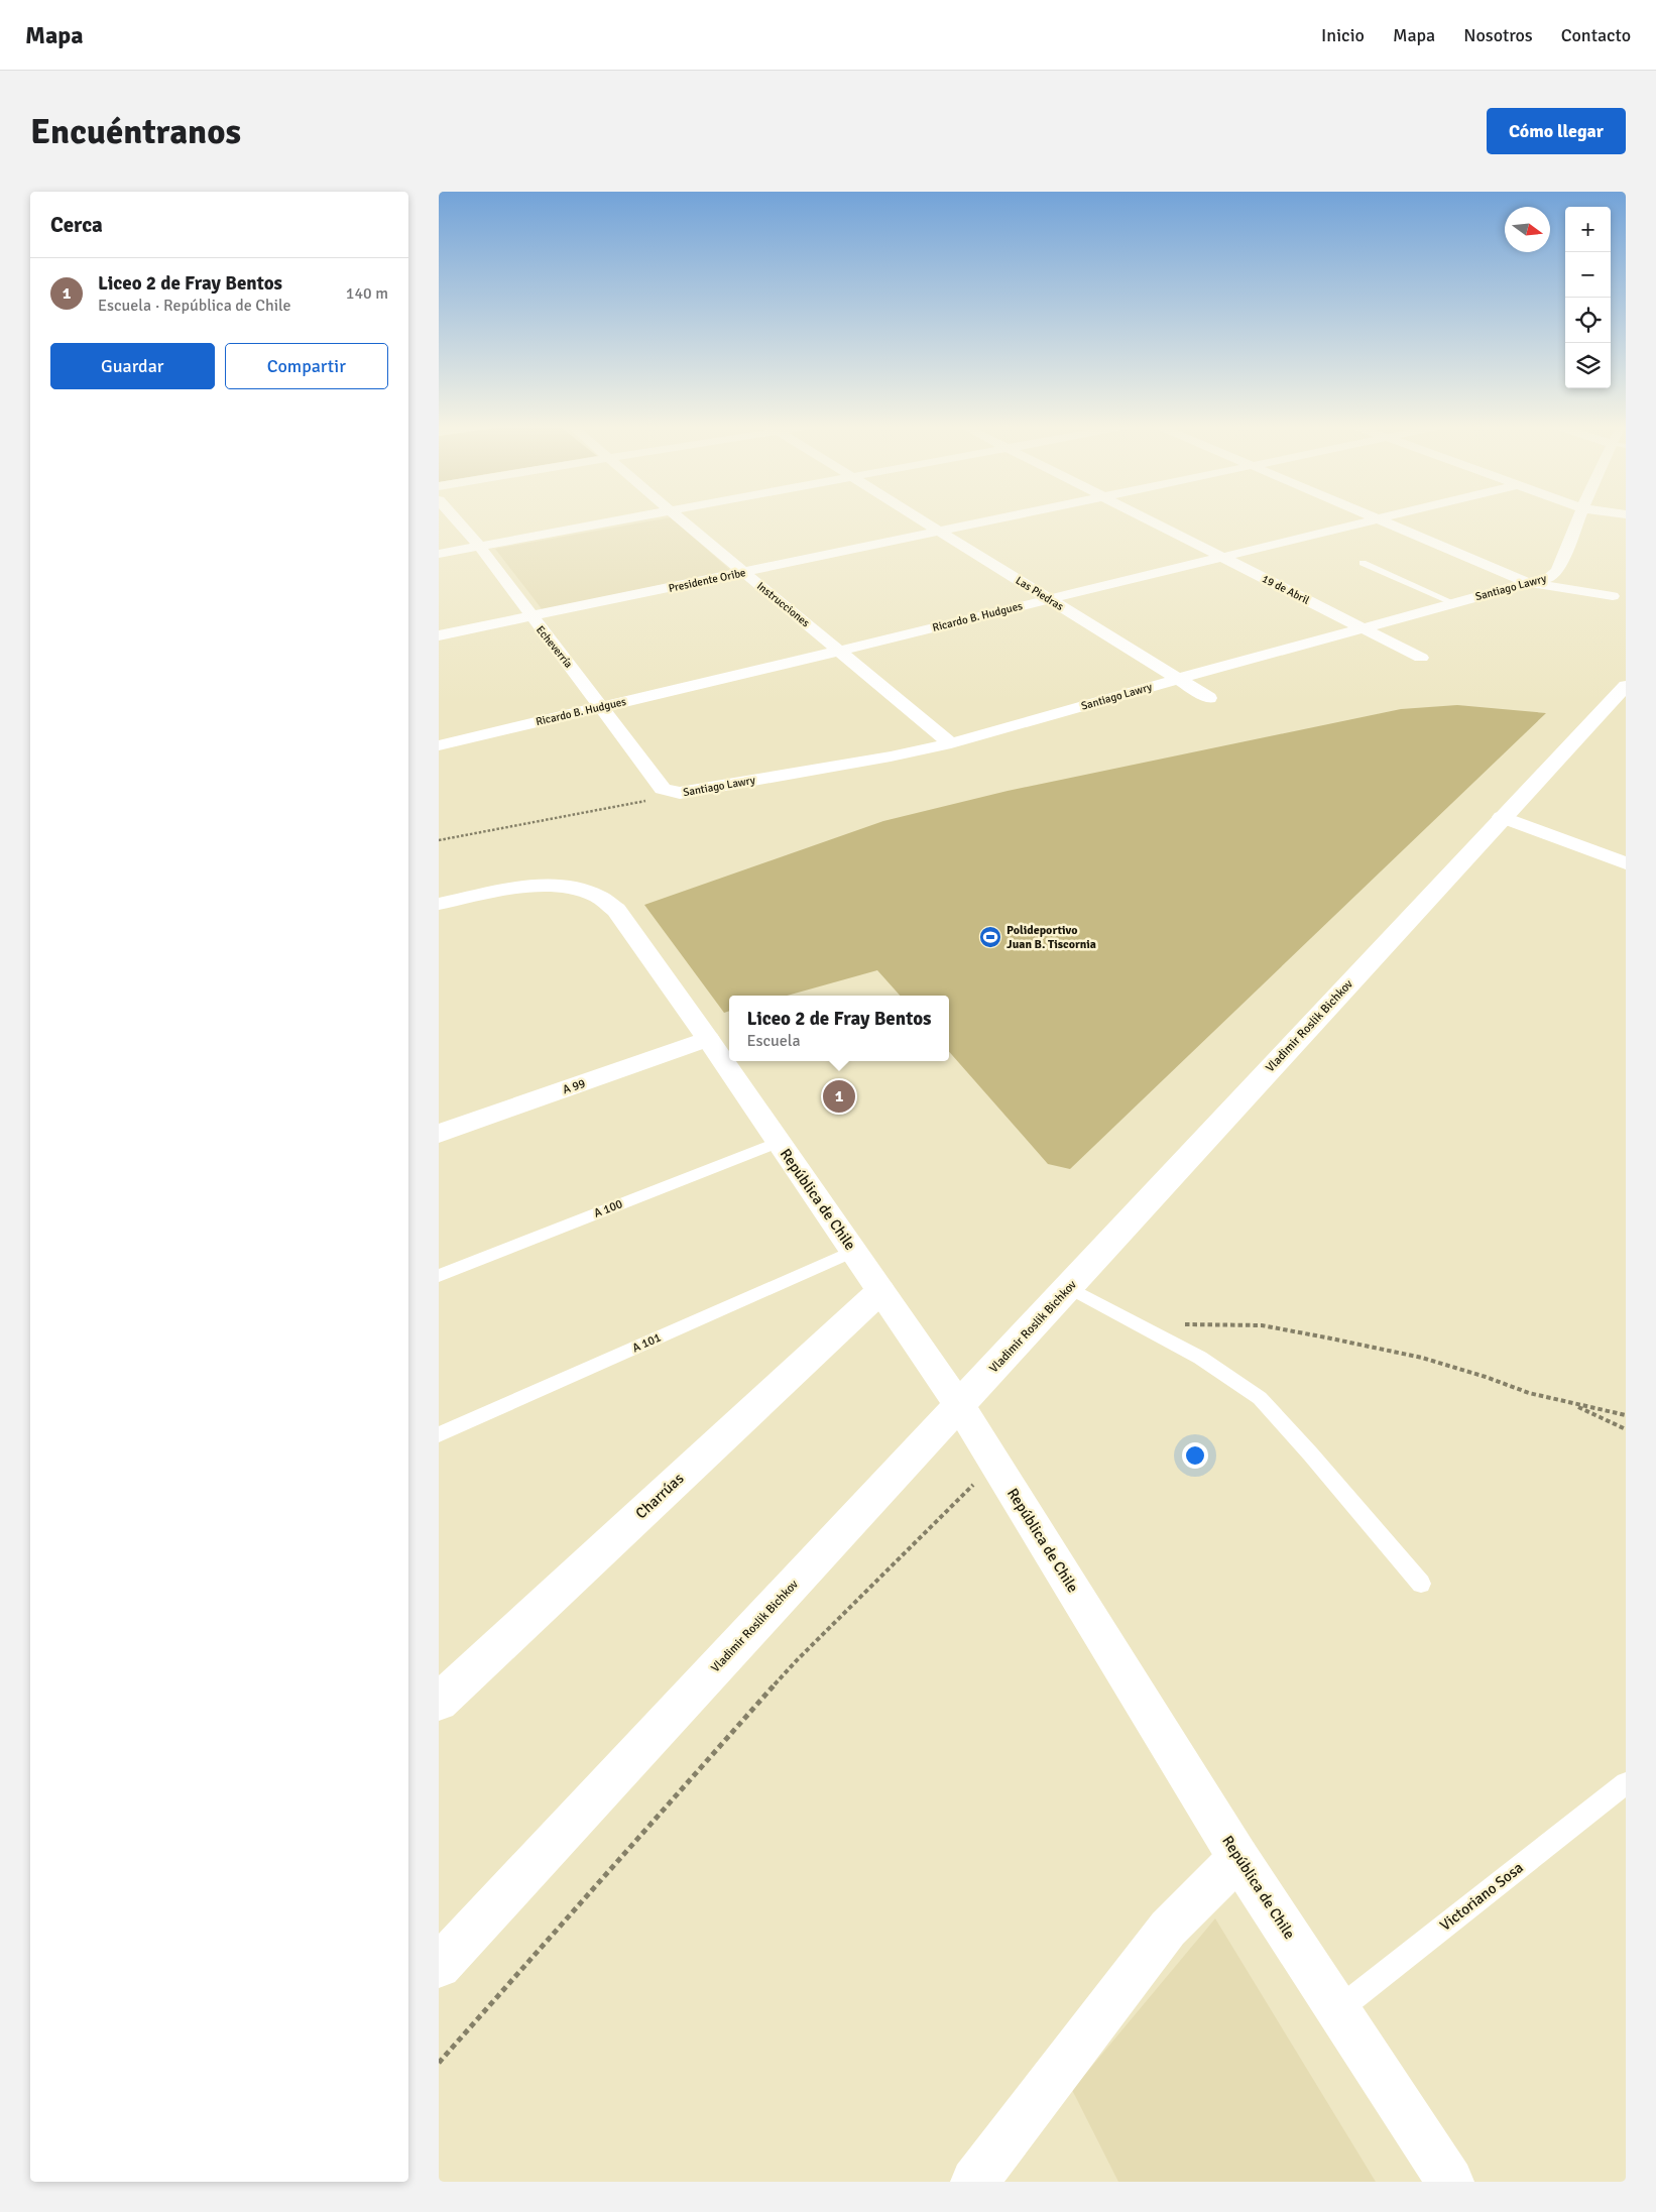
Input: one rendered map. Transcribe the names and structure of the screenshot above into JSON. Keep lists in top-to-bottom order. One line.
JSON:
{"streets":{"street":["Presidente Oribe","Santiago Lawry","19 de Abril","Las Piedras","Instrucciones","Ricardo B. Hudgues","Echeverría","Vladimir Roslik Bichkov","A 99","República de Chile","Charrúas"],"lane":["A 100","A 101","Victoriano Sosa"]},"crossings":[["Presidente Oribe","Las Piedras"],["Presidente Oribe","Instrucciones"],["Presidente Oribe","Echeverría"],["Santiago Lawry","19 de Abril"],["Santiago Lawry","Las Piedras"],["Santiago Lawry","Instrucciones"],["Santiago Lawry","Echeverría"],["19 de Abril","Ricardo B. Hudgues"],["Las Piedras","Ricardo B. Hudgues"],["Instrucciones","Ricardo B. Hudgues"],["Ricardo B. Hudgues","Echeverría"],["Vladimir Roslik Bichkov","República de Chile"],["A 99","República de Chile"],["República de Chile","A 100"],["República de Chile","A 101"],["República de Chile","Charrúas"],["República de Chile","Victoriano Sosa"]],"places":{"sports":["Polideportivo Juan B. Tiscornia"]},"north":"right","page":{"header":"Mapa","nav":["Inicio","Mapa","Nosotros","Contacto"],"buttons":["Cómo llegar",["Guardar","Compartir"]],"title":"Encuéntranos","heading":"Cerca","map_buttons":["+","−"],"list":[{"mark":"1","name":"Liceo 2 de Fray Bentos","note":"Escuela · República de Chile","value":"140 m"}],"popup":["Liceo 2 de Fray Bentos","Escuela"],"pins":"1"}}
